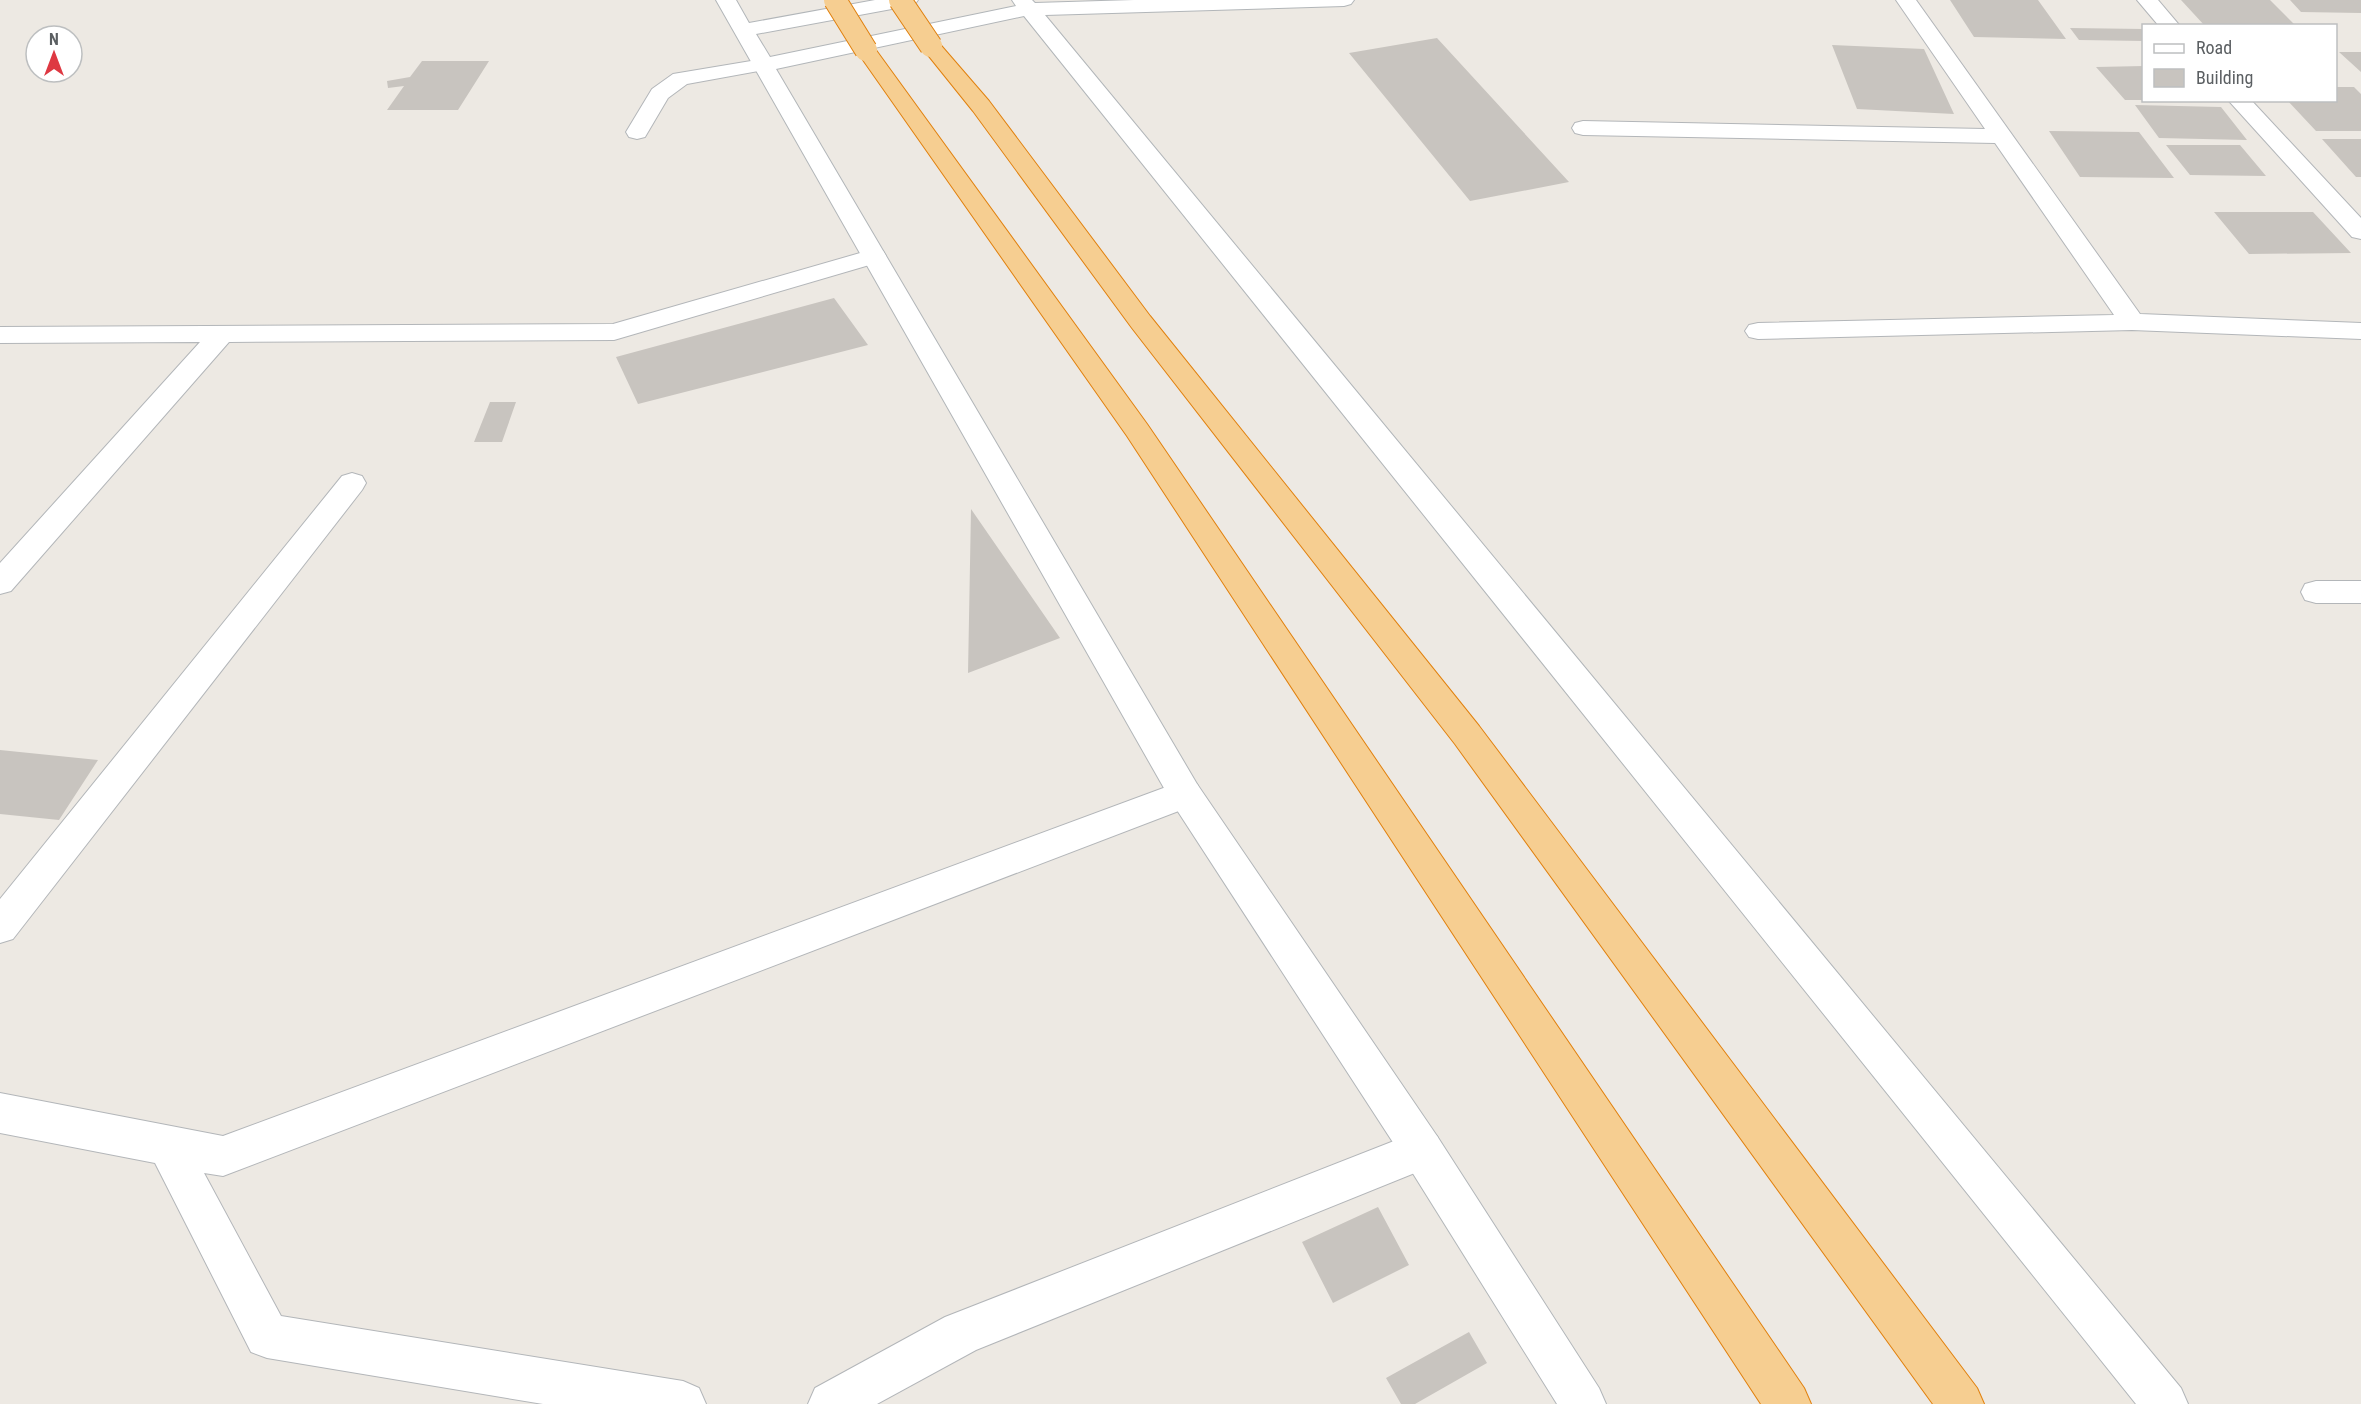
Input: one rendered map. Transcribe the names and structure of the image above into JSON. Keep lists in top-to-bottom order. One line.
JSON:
{"legend":["Road","Building"],"north":"top"}
